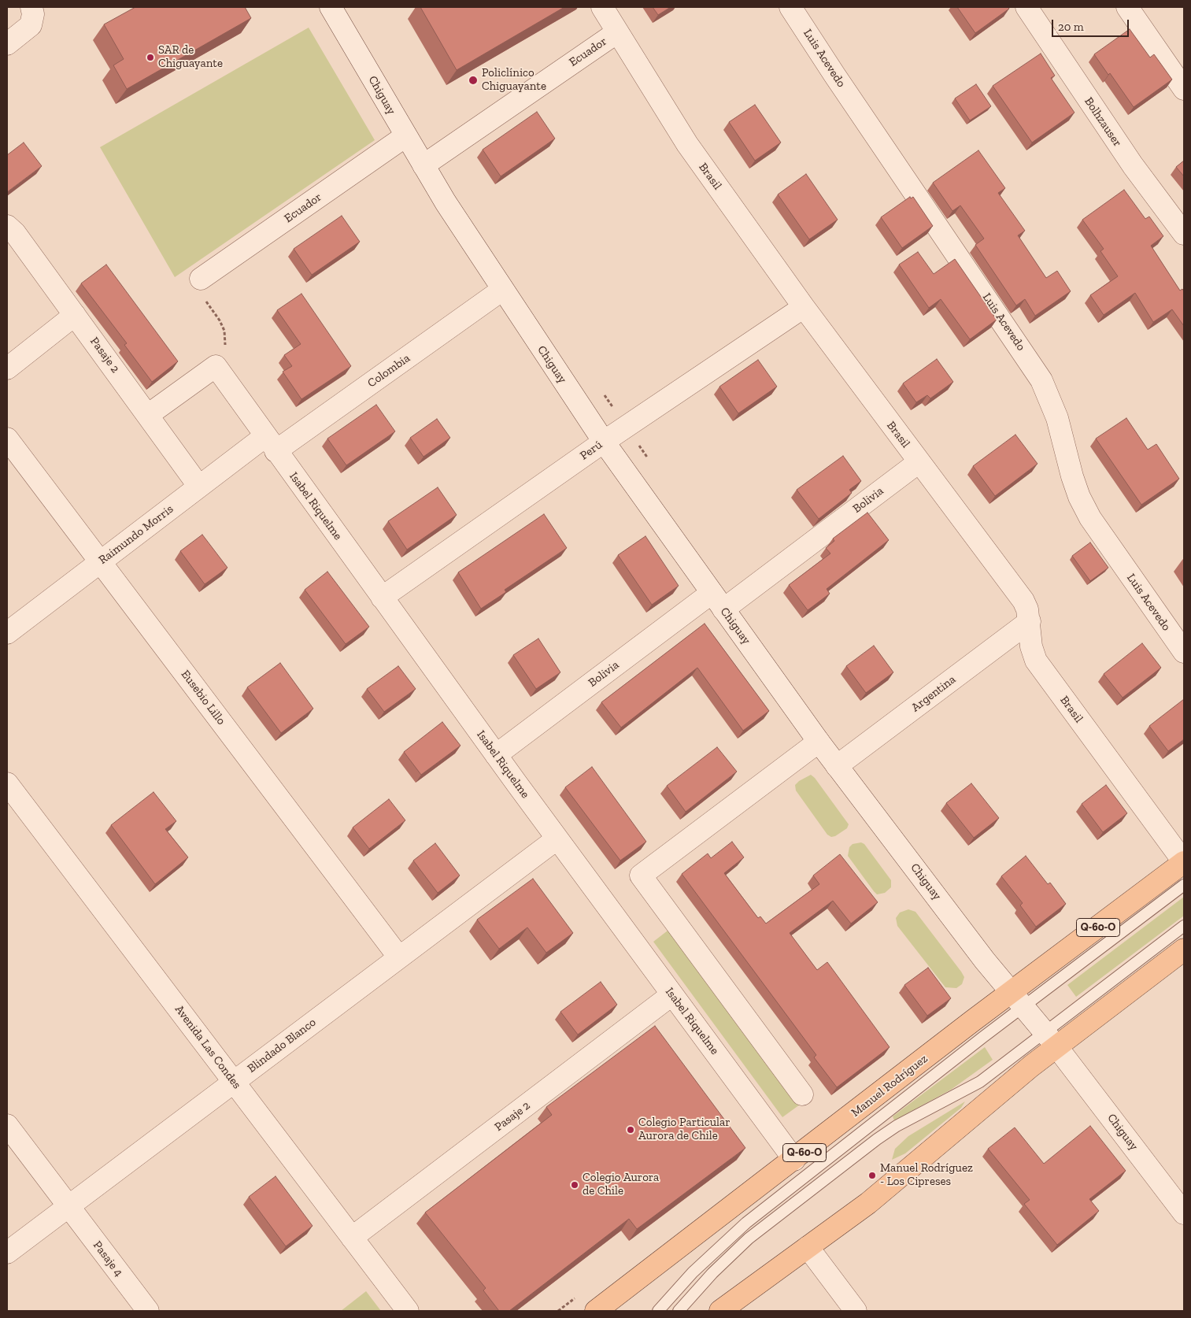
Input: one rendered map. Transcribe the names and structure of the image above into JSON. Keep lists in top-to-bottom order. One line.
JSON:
{"streets":{"main road":["Q-60-O","Manuel Rodríguez"],"street":["Ecuador","Luis Acevedo","Chiguay","Bolhzauser","Brasil","Pasaje 2","Colombia","Perú","Bolivia","Isabel Riquelme","Raimundo Morris","Argentina","Eusebio Lillo","Blindado Blanco","Avenida Las Condes","Pasaje 4"]},"crossings":[["Ecuador","Chiguay"],["Ecuador","Brasil"],["Chiguay","Colombia"],["Chiguay","Perú"],["Chiguay","Bolivia"],["Chiguay","Argentina"],["Chiguay","Manuel Rodríguez"],["Brasil","Perú"],["Brasil","Bolivia"],["Brasil","Argentina"],["Brasil","Manuel Rodríguez"],["Pasaje 2","Isabel Riquelme"],["Pasaje 2","Raimundo Morris"],["Pasaje 2","Avenida Las Condes"],["Colombia","Isabel Riquelme"],["Colombia","Raimundo Morris"],["Perú","Isabel Riquelme"],["Bolivia","Isabel Riquelme"],["Isabel Riquelme","Raimundo Morris"],["Isabel Riquelme","Blindado Blanco"],["Isabel Riquelme","Manuel Rodríguez"],["Raimundo Morris","Eusebio Lillo"],["Eusebio Lillo","Blindado Blanco"],["Blindado Blanco","Avenida Las Condes"],["Blindado Blanco","Pasaje 4"]],"places":["SAR de Chiguayante","Policlínico Chiguayante","Colegio Particular Aurora de Chile","Manuel Rodríguez - Los Cipreses","Colegio Aurora de Chile"],"scale_bar":"20 m"}
